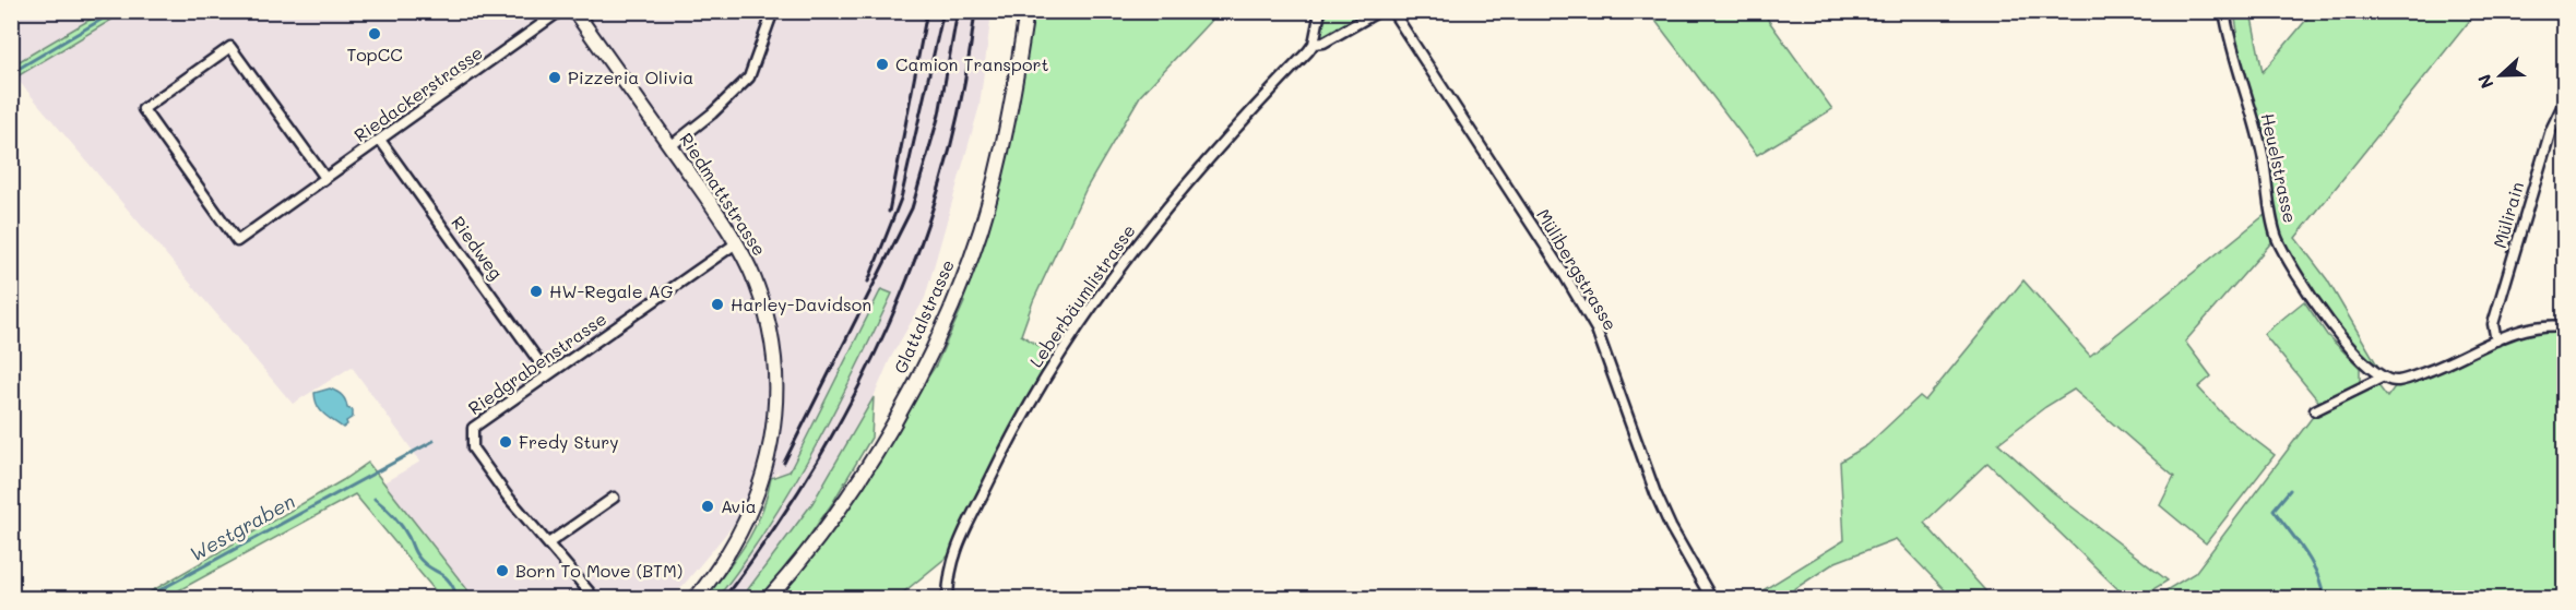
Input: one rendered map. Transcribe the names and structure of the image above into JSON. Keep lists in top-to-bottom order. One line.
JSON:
{"streets":{"main road":["Riedmattstrasse","Glattalstrasse"],"street":["Riedackerstrasse","Heuelstrasse","Mülirain","Riedweg","Mülibergstrasse","Leberbäumlistrasse","Riedgrabenstrasse"]},"crossings":[["Riedackerstrasse","Riedweg"],["Riedmattstrasse","Riedgrabenstrasse"],["Riedweg","Riedgrabenstrasse"]],"water":["Westgraben"],"places":["TopCC","Camion Transport","Pizzeria Olivia","HW-Regale AG","Harley-Davidson","Fredy Stury","Avia","Born To Move (BTM)"],"north":"left"}
